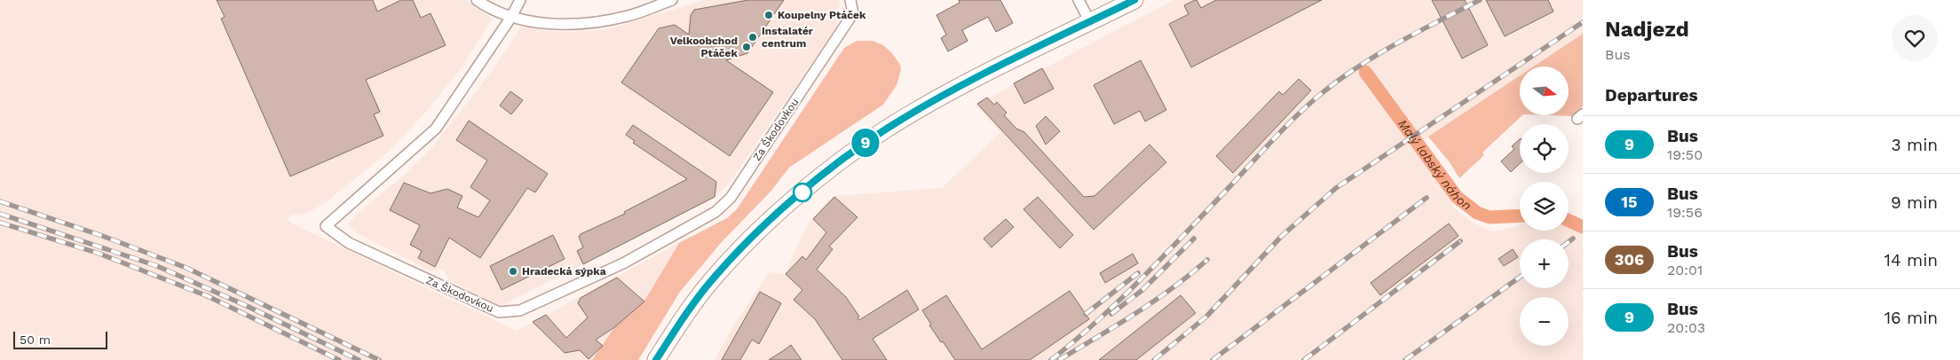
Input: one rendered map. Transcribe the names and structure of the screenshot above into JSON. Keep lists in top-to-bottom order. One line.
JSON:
{"streets":{"street":["Za Škodovkou"]},"water":["Malý labský náhon"],"places":["Koupelny Ptáček","Instalatér centrum","Velkoobchod Ptáček","Hradecká sýpka"],"lines":["bus line 9"],"scale_bar":"50 m","north":"right","page":{"on_map":"9","heading":[["Nadjezd","Bus"],"Departures"],"map_buttons":["+","−"],"list":[{"mark":"9","name":"Bus","note":"19:50","value":"3 min"},{"mark":"15","name":"Bus","note":"19:56","value":"9 min"},{"mark":"306","name":"Bus","note":"20:01","value":"14 min"},{"mark":"9","name":"Bus","note":"20:03","value":"16 min"}],"scale":"50 m"}}
